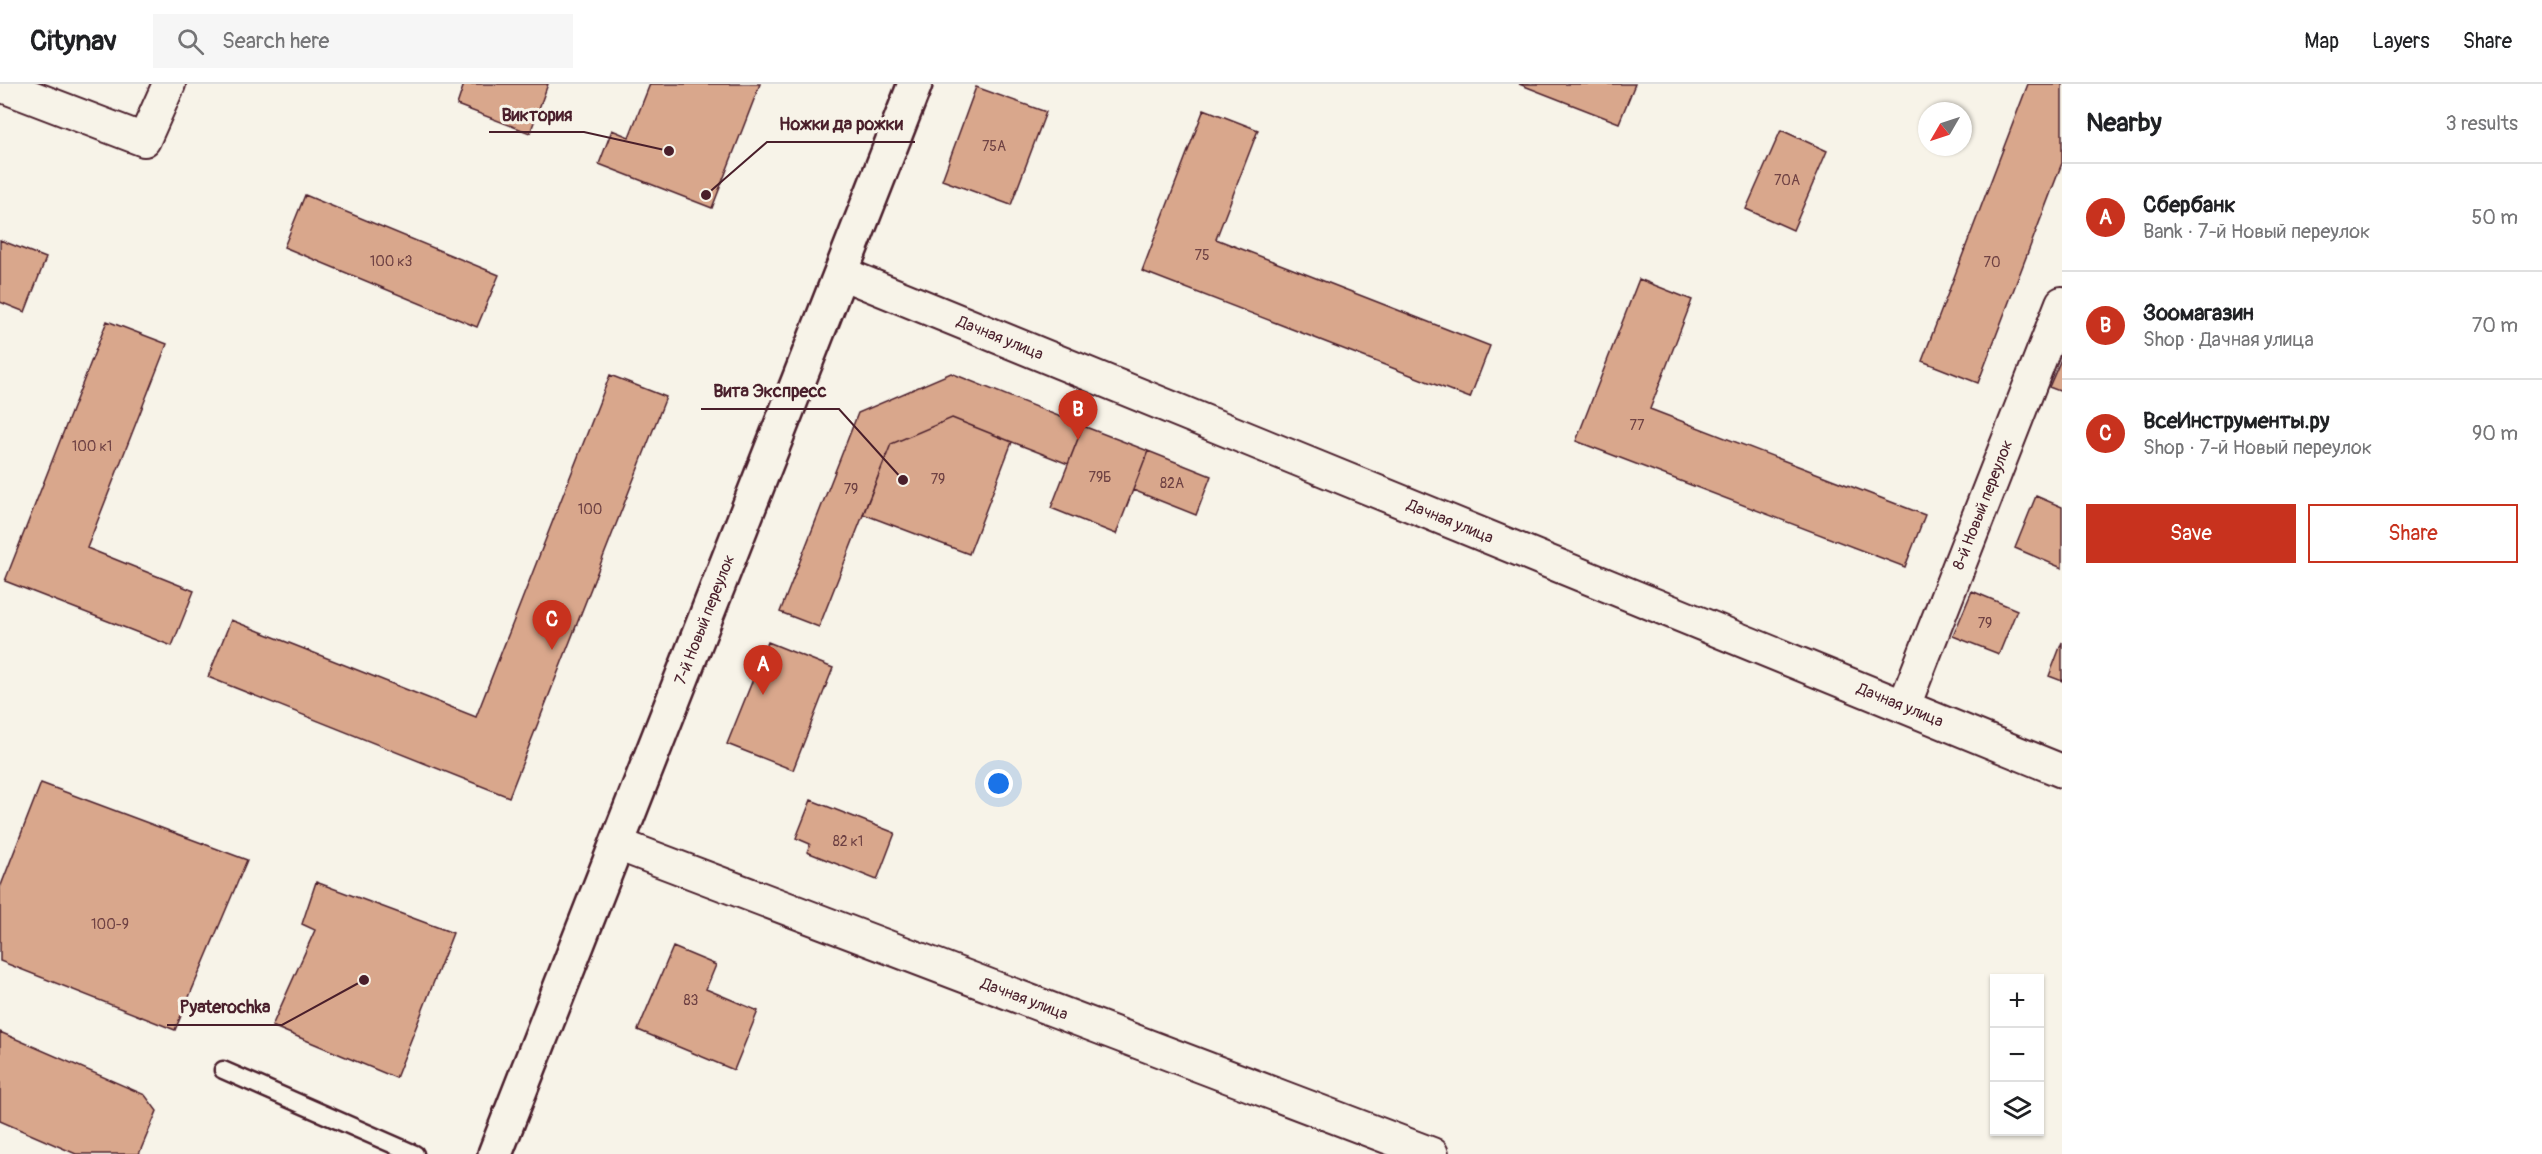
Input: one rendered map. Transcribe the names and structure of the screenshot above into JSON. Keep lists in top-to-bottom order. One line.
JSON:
{"streets":{"street":["Дачная улица","8-й Новый переулок","7-й Новый переулок"]},"crossings":[["Дачная улица","8-й Новый переулок"],["Дачная улица","7-й Новый переулок"]],"places":["Виктория","Ножки да рожки","Вита Экспресс","Pyaterochka"],"house_numbers":["75А","70А","75","100 к3","70","77","100 к1","79Б","79","82А","79","100","79","82 к1","100-9","83"],"north":"bottom left","page":{"header":"Citynav","search":"Search here","nav":["Map","Layers","Share"],"heading":["Nearby","3 results"],"list":[{"mark":"A","name":"Сбербанк","note":"Bank · 7-й Новый переулок","value":"50 m"},{"mark":"B","name":"Зоомагазин","note":"Shop · Дачная улица","value":"70 m"},{"mark":"C","name":"ВсеИнструменты.ру","note":"Shop · 7-й Новый переулок","value":"90 m"}],"pins":["B","C","A"],"buttons":["Save","Share"],"map_buttons":["+","−"]}}
